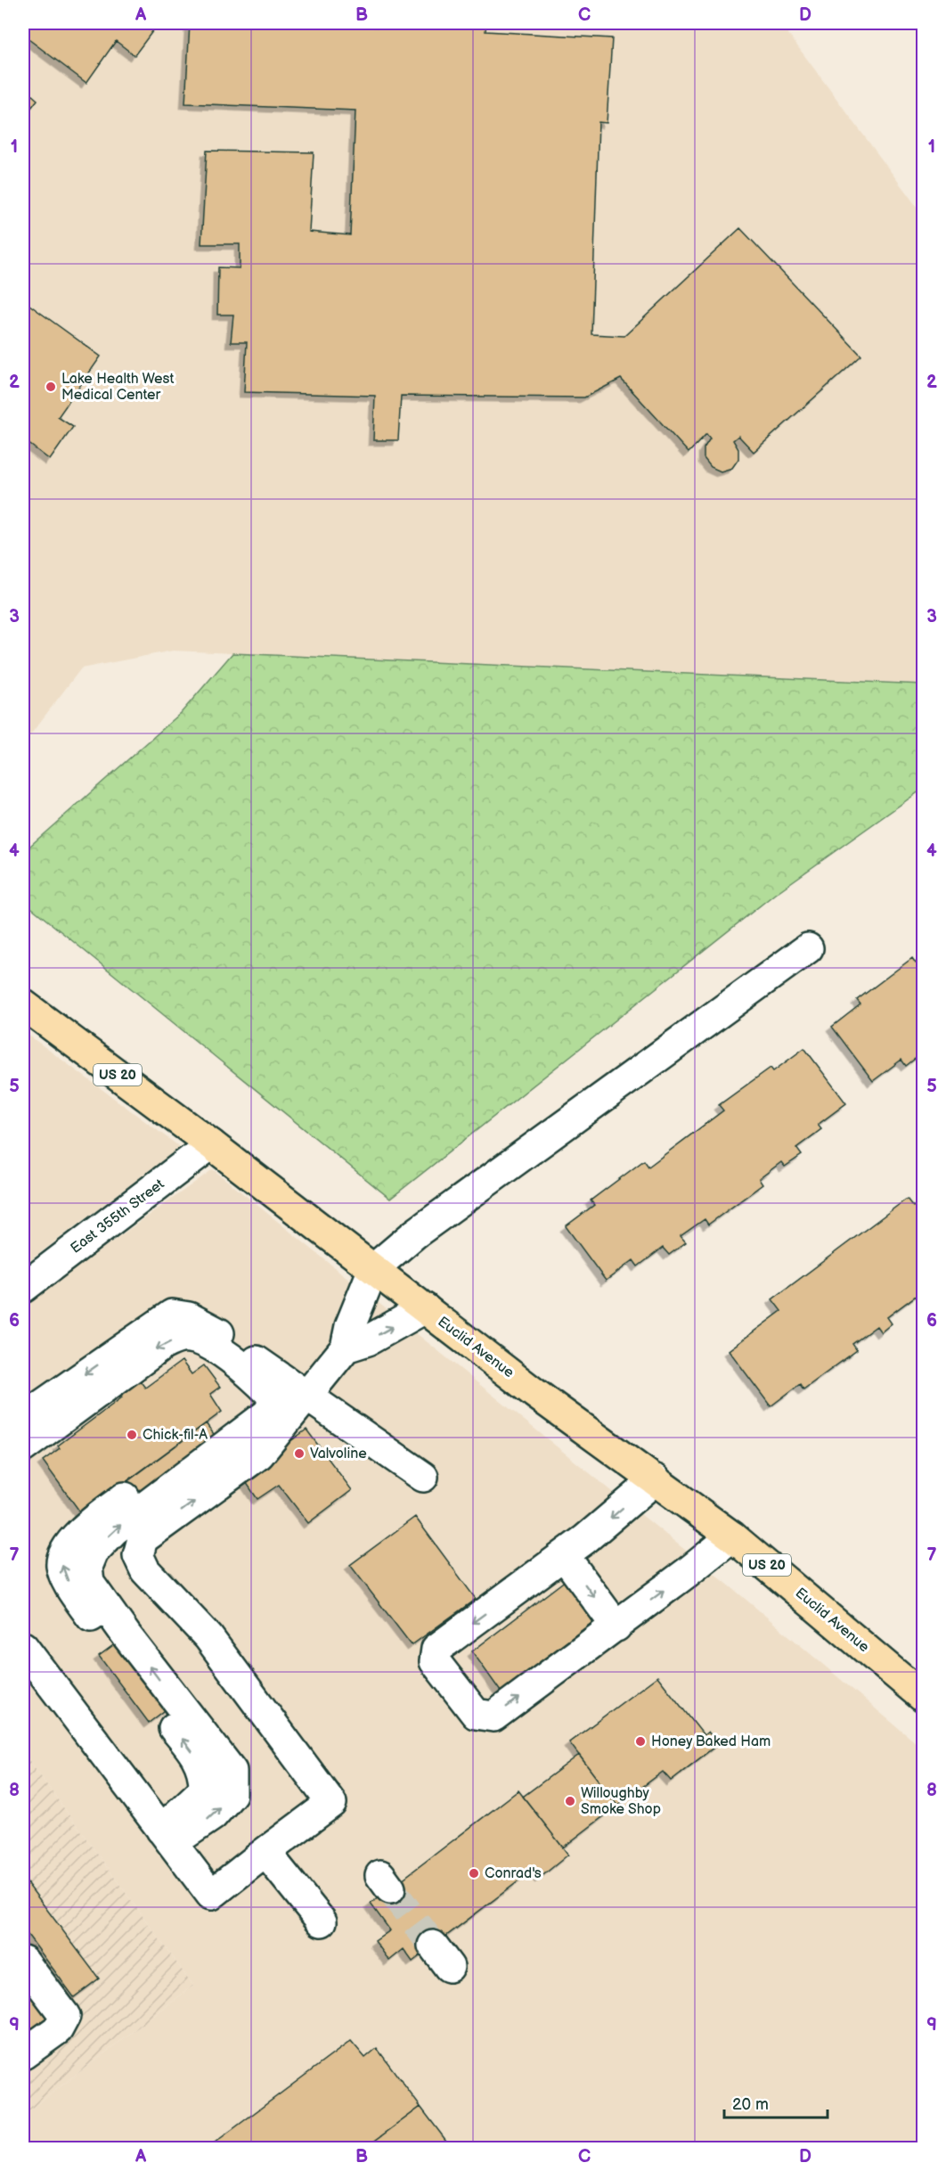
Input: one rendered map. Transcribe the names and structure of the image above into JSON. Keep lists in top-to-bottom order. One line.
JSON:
{"streets":{"main road":["US 20","Euclid Avenue"],"street":["East 355th Street"]},"crossings":[["East 355th Street","Euclid Avenue"]],"places":["Lake Health West Medical Center","Chick-fil-A","Valvoline","Honey Baked Ham","Willoughby Smoke Shop","Conrad's"],"scale_bar":"20 m","grid":{"columns":["A","B","C","D"],"rows":["1","2","3","4","5","6","7","8","9"]}}
